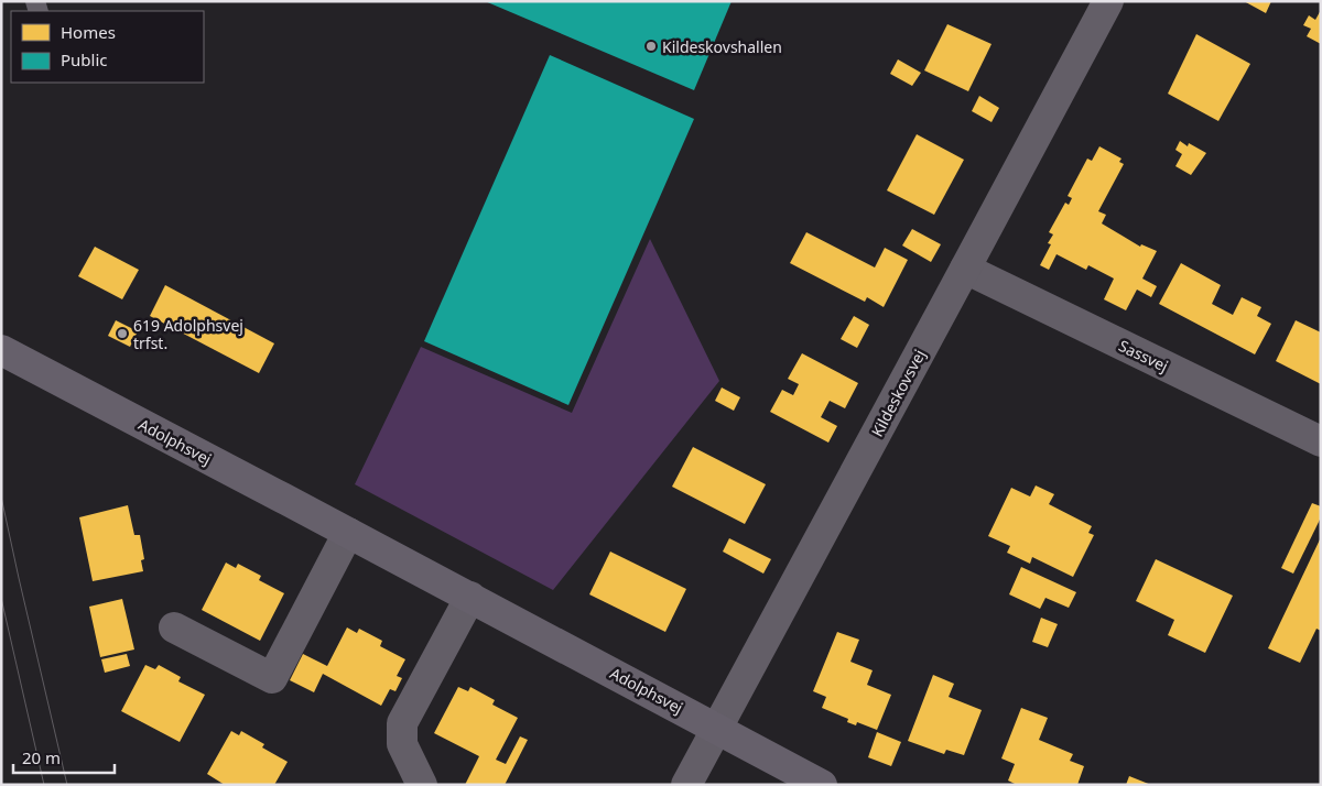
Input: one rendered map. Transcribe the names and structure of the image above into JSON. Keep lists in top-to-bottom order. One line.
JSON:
{"streets":{"street":["Sassvej","Kildeskovsvej","Adolphsvej"]},"crossings":[["Sassvej","Kildeskovsvej"],["Kildeskovsvej","Adolphsvej"]],"places":["Kildeskovshallen","619 Adolphsvej trfst."],"legend":["Homes","Public"],"scale_bar":"20 m"}
